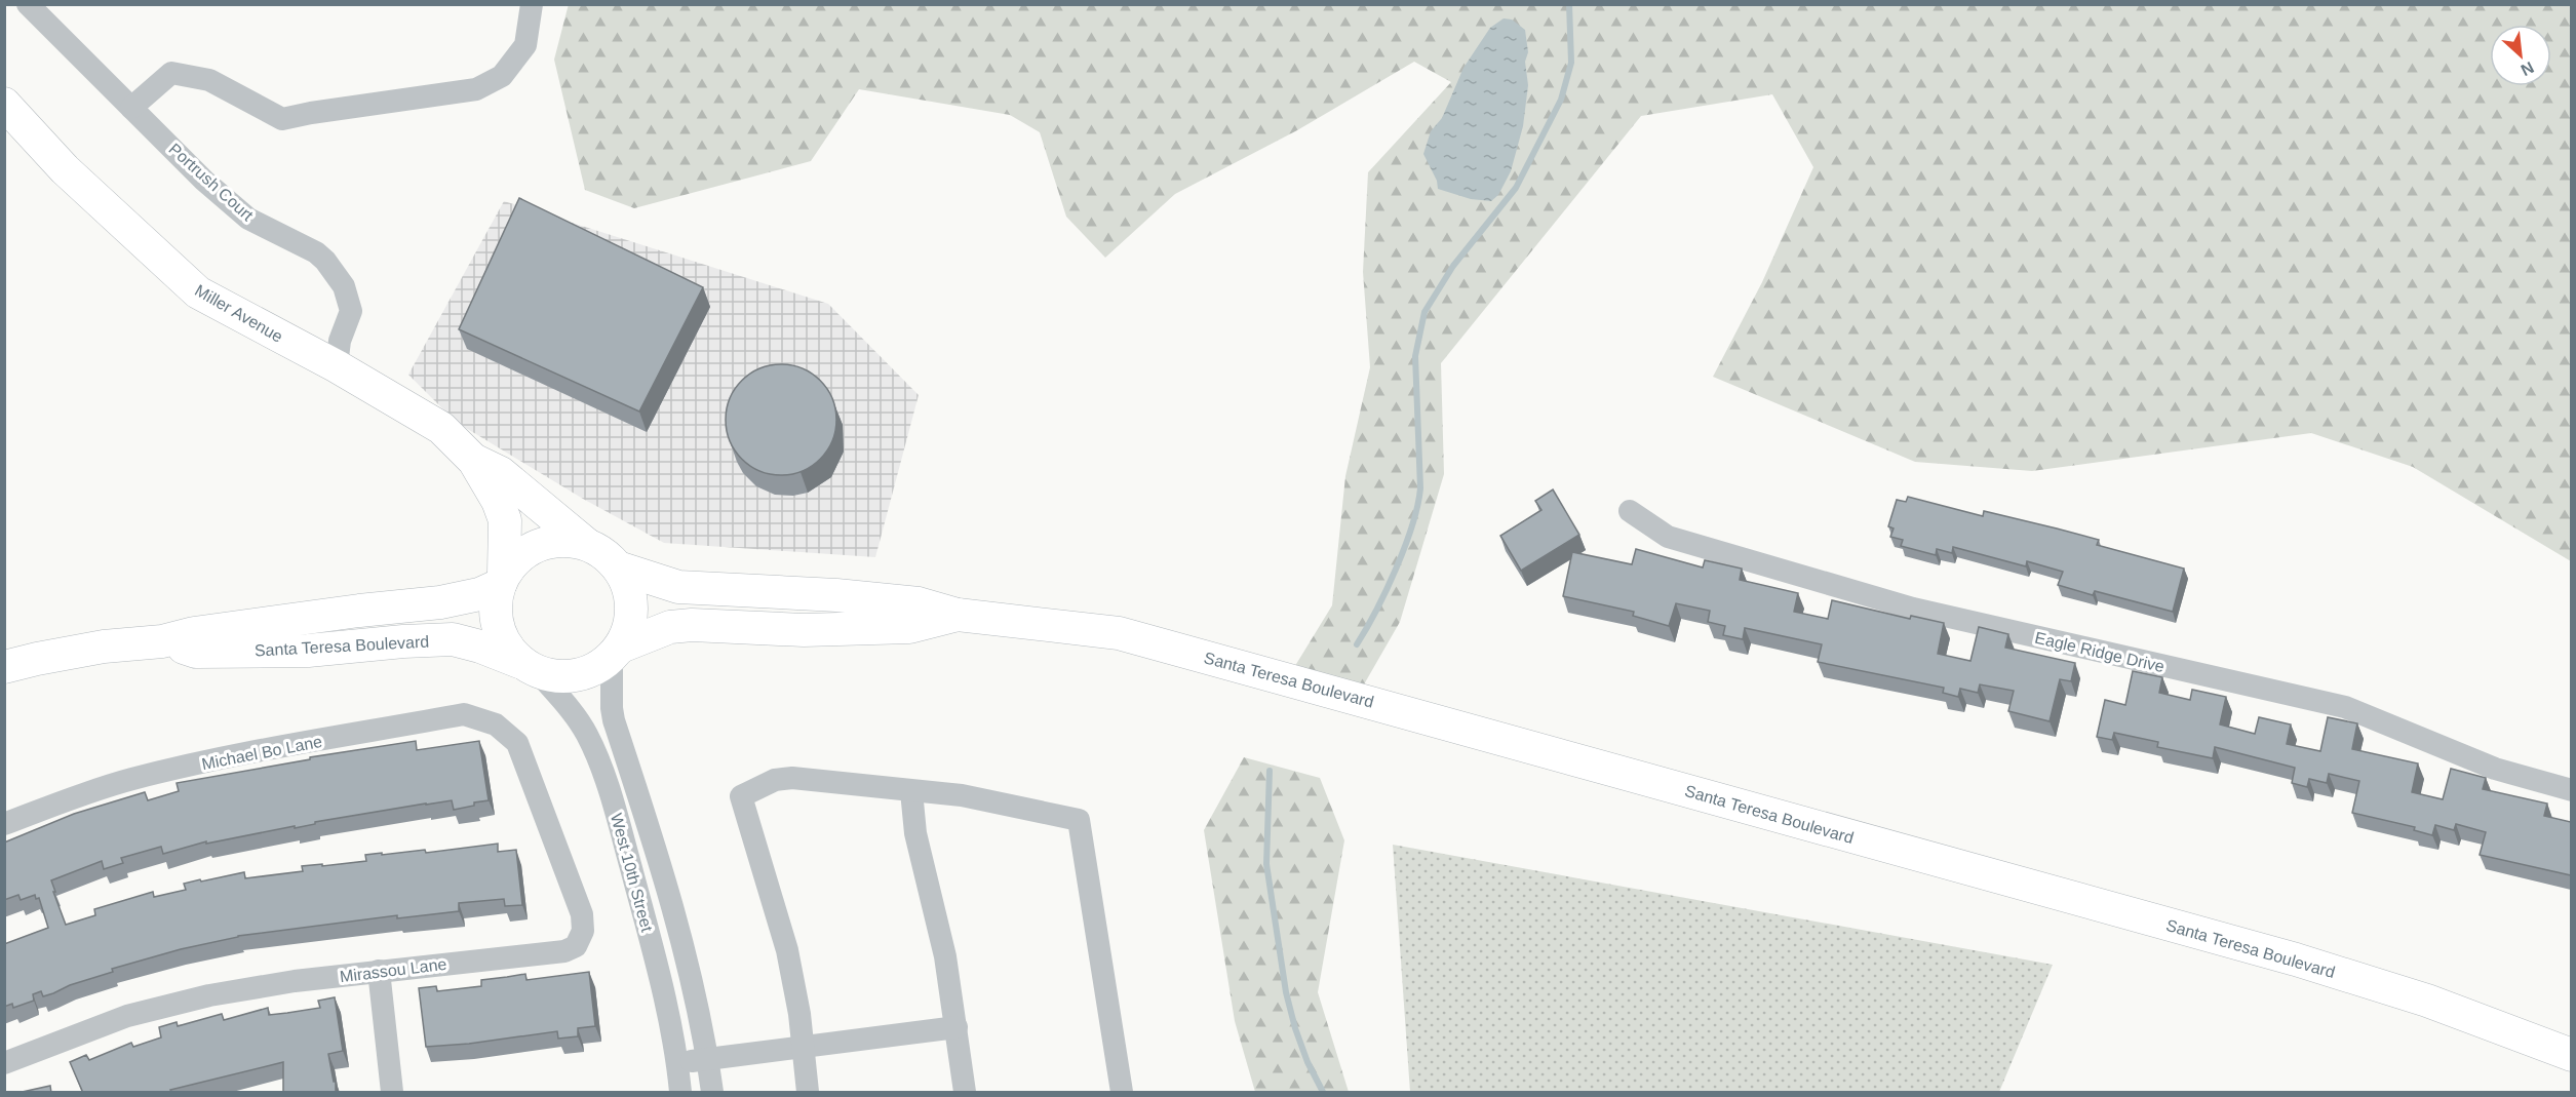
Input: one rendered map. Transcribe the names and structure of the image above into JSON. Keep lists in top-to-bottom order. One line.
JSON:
{"streets":{"main road":["Miller Avenue","Santa Teresa Boulevard"],"street":["Portrush Court","Eagle Ridge Drive","Michael Bo Lane","West 10th Street","Mirassou Lane"]},"crossings":[["Portrush Court","Miller Avenue"],["Miller Avenue","Santa Teresa Boulevard"],["Miller Avenue","West 10th Street"],["Santa Teresa Boulevard","West 10th Street"],["Michael Bo Lane","Mirassou Lane"]],"north":"bottom right"}
